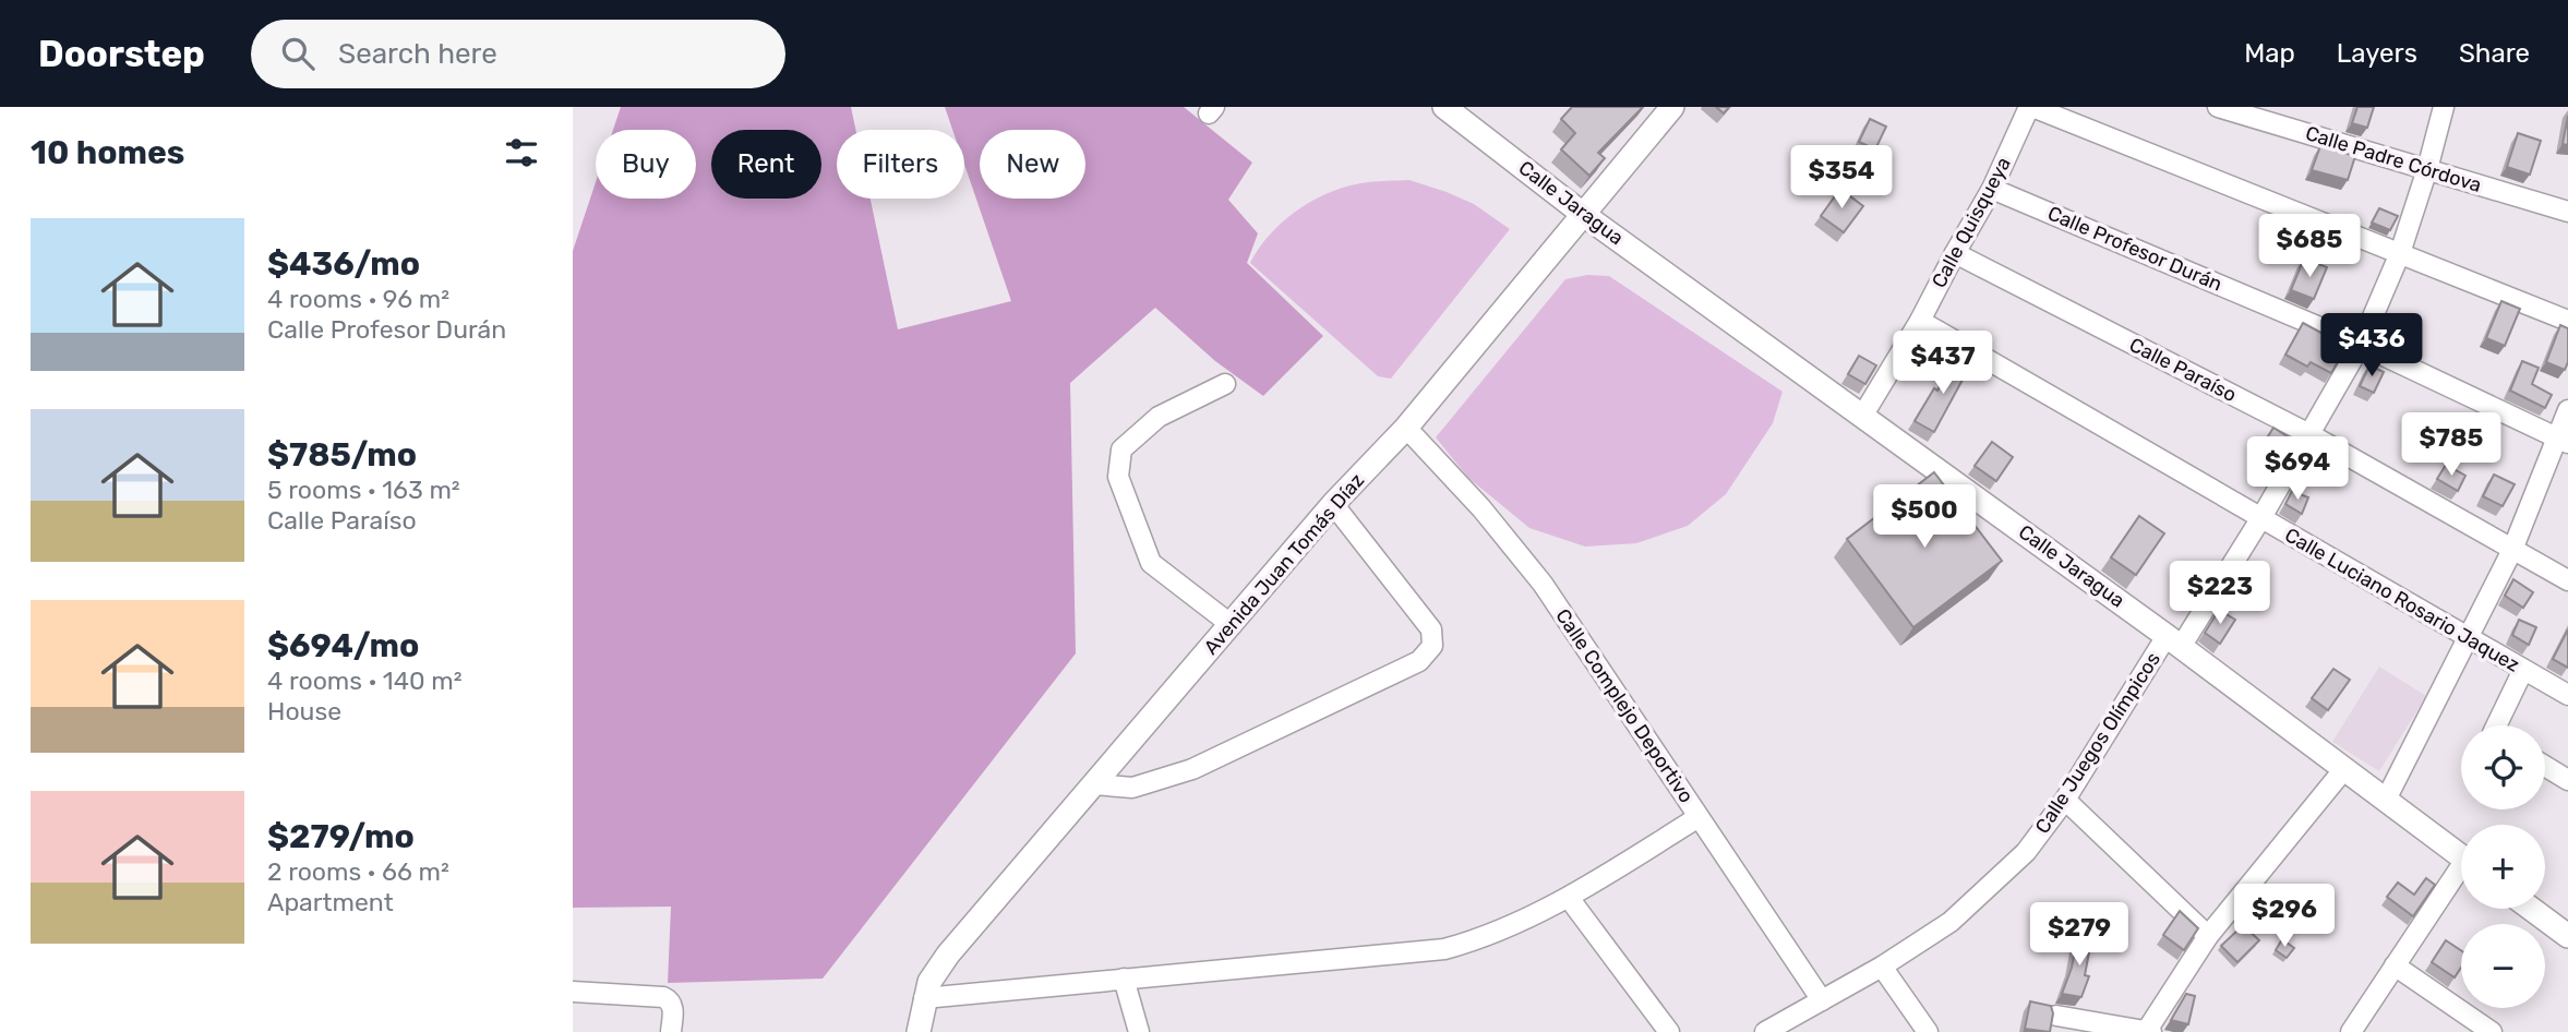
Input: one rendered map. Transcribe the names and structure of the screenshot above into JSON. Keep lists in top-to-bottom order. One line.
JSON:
{"streets":{"street":["Calle Padre Córdova","Calle Jaragua","Calle Quisqueya","Calle Profesor Durán","Calle Paraíso","Avenida Juan Tomás Díaz","Calle Luciano Rosario Jaquez","Calle Complejo Deportivo","Calle Juegos Olímpicos"]},"crossings":[["Calle Padre Córdova","Calle Juegos Olímpicos"],["Calle Jaragua","Calle Quisqueya"],["Calle Jaragua","Avenida Juan Tomás Díaz"],["Calle Jaragua","Calle Juegos Olímpicos"],["Calle Quisqueya","Calle Profesor Durán"],["Calle Quisqueya","Calle Paraíso"],["Calle Quisqueya","Calle Luciano Rosario Jaquez"],["Calle Profesor Durán","Calle Juegos Olímpicos"],["Calle Paraíso","Calle Juegos Olímpicos"],["Avenida Juan Tomás Díaz","Calle Complejo Deportivo"],["Calle Luciano Rosario Jaquez","Calle Juegos Olímpicos"],["Calle Complejo Deportivo","Calle Juegos Olímpicos"]],"page":{"header":"Doorstep","search":"Search here","nav":["Map","Layers","Share"],"heading":"10 homes","chip":["Buy","Rent","Filters","New"],"price":["$354","$685","$436","$437","$785","$694","$500","$223","$296","$279"],"list":[{"name":"$436/mo","note":"4 rooms · 96 m² · Calle Profesor Durán"},{"name":"$785/mo","note":"5 rooms · 163 m² · Calle Paraíso"},{"name":"$694/mo","note":"4 rooms · 140 m² · House"},{"name":"$279/mo","note":"2 rooms · 66 m² · Apartment"}],"map_buttons":["+","−"]}}
